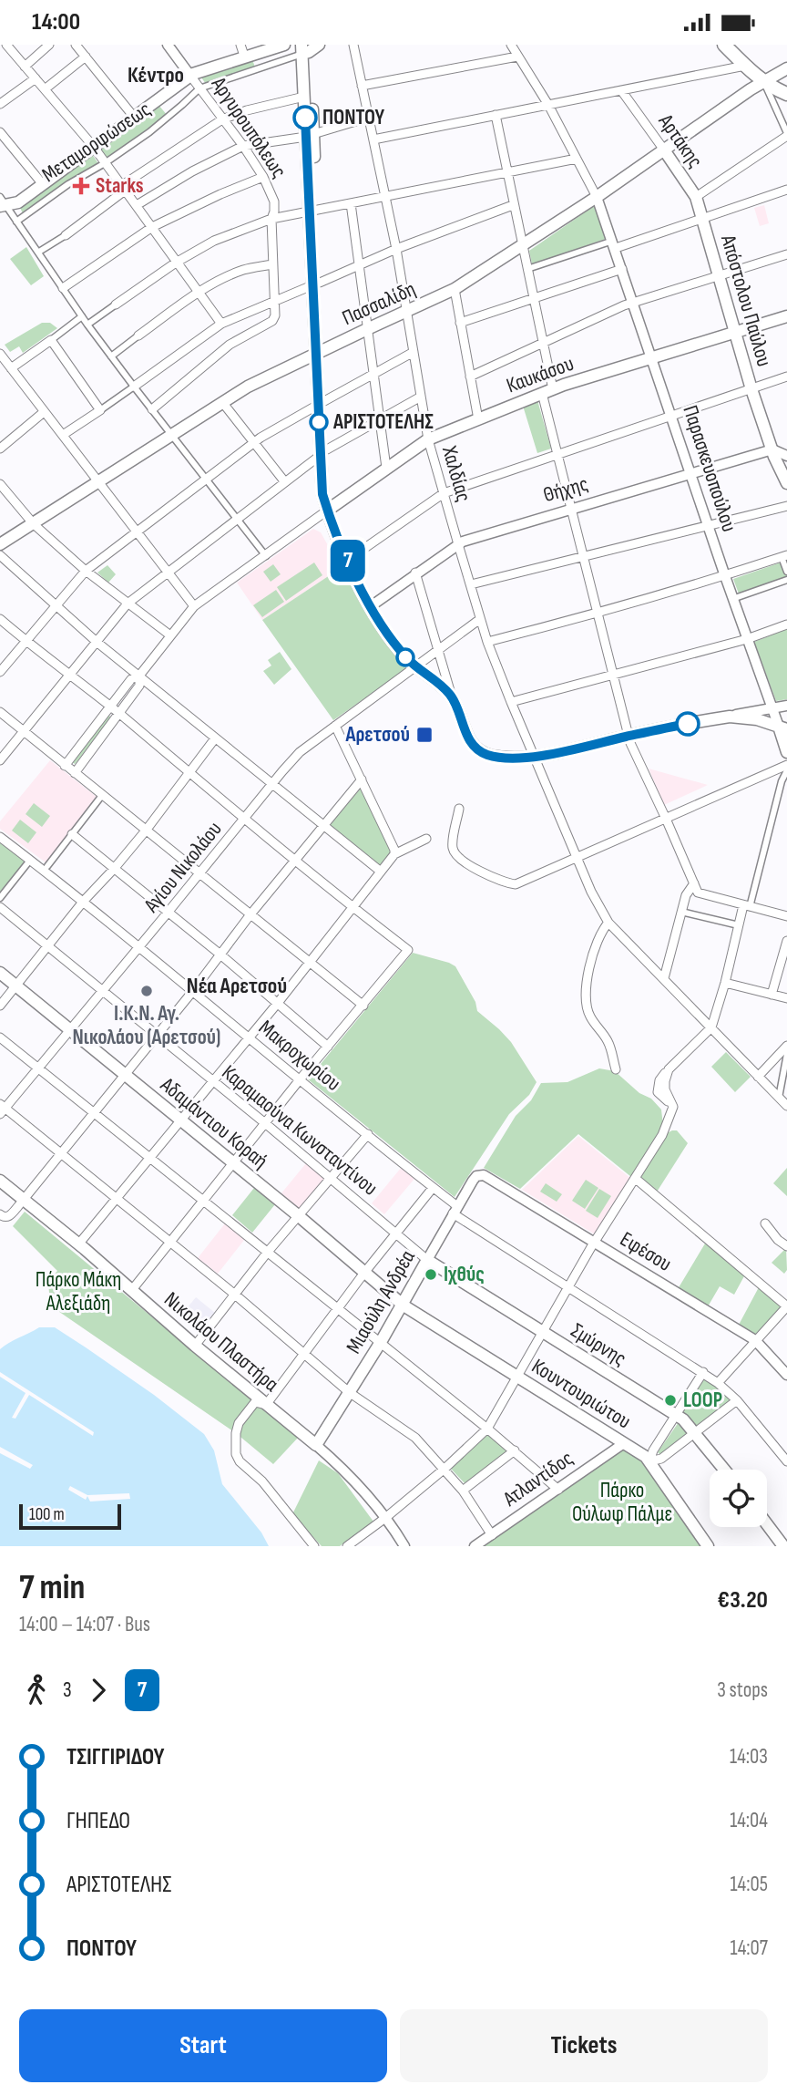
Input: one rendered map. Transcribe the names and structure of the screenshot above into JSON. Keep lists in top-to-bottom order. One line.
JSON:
{"streets":{"main road":["Αρτάκης","Μεταμορφώσεως","Απόστολου Παύλου","Πασσαλίδη","Καυκάσου","Παρασκευοπούλου","Αδαμάντιου Κοραή","Μιαούλη Ανδρέα","Νικολάου Πλαστήρα","Σμύρνης","Κουντουριώτου"],"street":["Αργυρουπόλεως","Χαλδίας","Θήχης","Αγίου Νικολάου","Μακροχωρίου","Καραμαούνα Κωνσταντίνου","Εφέσου","Ατλαντίδος"]},"crossings":[["Αργυρουπόλεως","Μεταμορφώσεως"],["Αρτάκης","Απόστολου Παύλου"],["Αρτάκης","Πασσαλίδη"],["Απόστολου Παύλου","Καυκάσου"],["Απόστολου Παύλου","Θήχης"],["Πασσαλίδη","Παρασκευοπούλου"],["Πασσαλίδη","Χαλδίας"],["Καυκάσου","Παρασκευοπούλου"],["Καυκάσου","Χαλδίας"],["Παρασκευοπούλου","Θήχης"],["Χαλδίας","Θήχης"],["Χαλδίας","Αγίου Νικολάου"],["Αγίου Νικολάου","Μακροχωρίου"],["Αγίου Νικολάου","Αδαμάντιου Κοραή"],["Αγίου Νικολάου","Καραμαούνα Κωνσταντίνου"],["Μακροχωρίου","Μιαούλη Ανδρέα"],["Αδαμάντιου Κοραή","Μιαούλη Ανδρέα"],["Αδαμάντιου Κοραή","Κουντουριώτου"],["Καραμαούνα Κωνσταντίνου","Μιαούλη Ανδρέα"],["Καραμαούνα Κωνσταντίνου","Σμύρνης"],["Εφέσου","Μιαούλη Ανδρέα"],["Μιαούλη Ανδρέα","Νικολάου Πλαστήρα"],["Μιαούλη Ανδρέα","Σμύρνης"],["Μιαούλη Ανδρέα","Κουντουριώτου"],["Κουντουριώτου","Ατλαντίδος"]],"districts":["Κέντρο","Νέα Αρετσού"],"parks":["Πάρκο Μάκη Αλεξιάδη","Πάρκο Ούλωφ Πάλμε"],"places":{"other":["ΠΟΝΤΟΥ","ΑΡΙΣΤΟΤΕΛΗΣ","Ι.Κ.Ν. Αγ. Νικολάου (Αρετσού)","Ιχθύς","LOOP"],"health":["Starks"],"transit":["Αρετσού"]},"lines":["bus line 7"],"scale_bar":"100 m","page":{"status":"14:00","on_map":"7","scale":"100 m","heading":["7 min","14:00 – 14:07 · Bus","€3.20"],"legs":["3","7","3 stops"],"list":[{"name":"ΤΣΙΓΓΙΡΙΔΟΥ","value":"14:03"},{"name":"ΓΗΠΕΔΟ","value":"14:04"},{"name":"ΑΡΙΣΤΟΤΕΛΗΣ","value":"14:05"},{"name":"ΠΟΝΤΟΥ","value":"14:07"}],"buttons":["Start","Tickets"]}}
